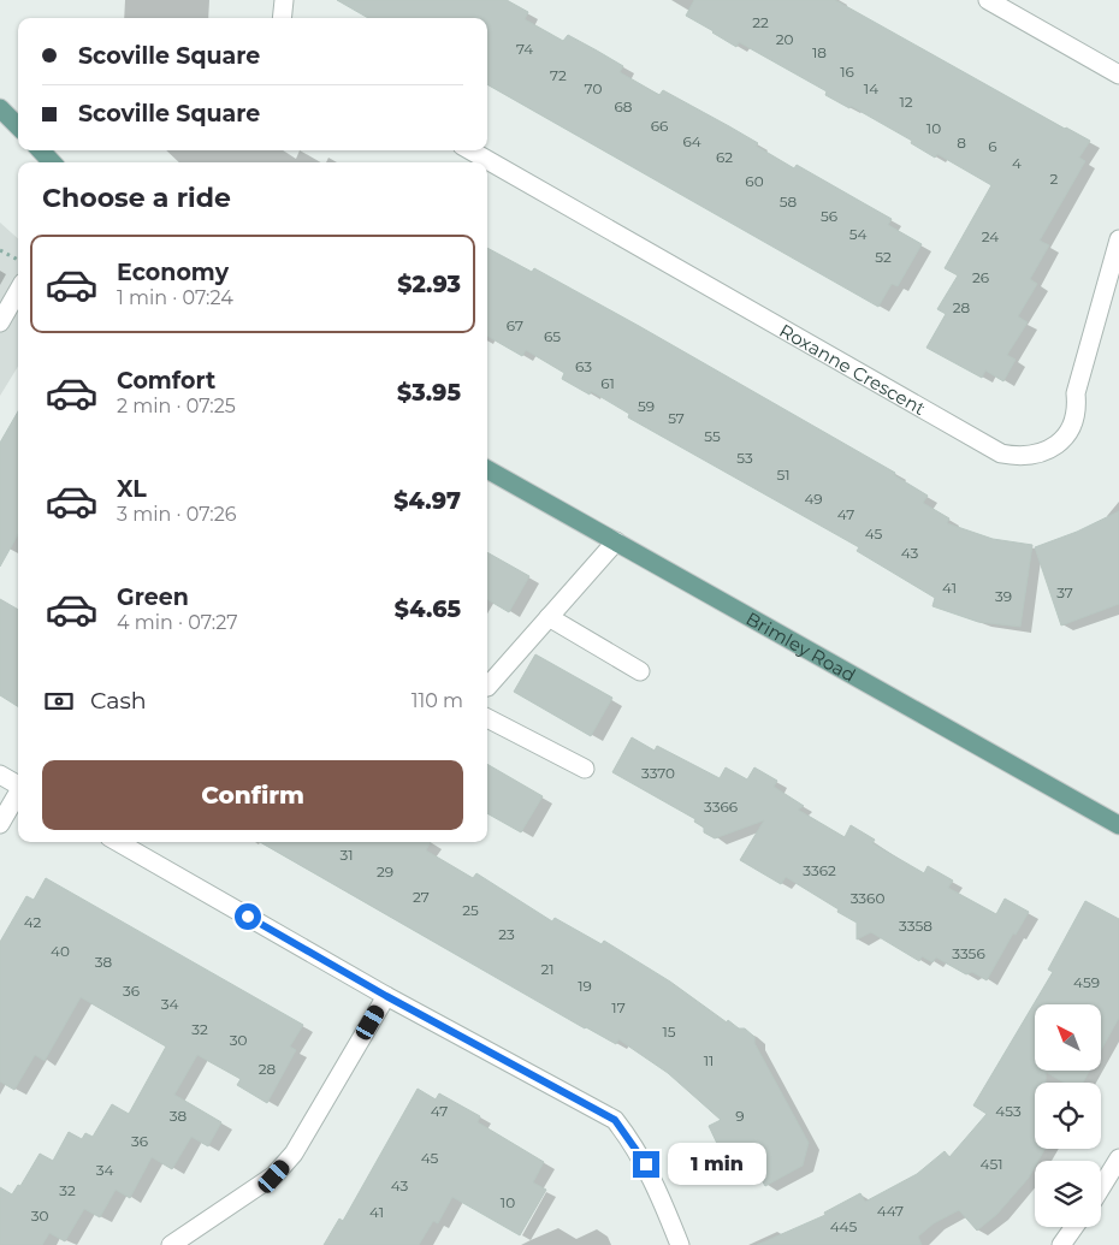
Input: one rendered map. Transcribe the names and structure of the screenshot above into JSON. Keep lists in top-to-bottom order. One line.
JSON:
{"streets":{"main road":["Brimley Road"],"street":["Roxanne Crescent"]},"house_numbers":["22","20","74","18","16","72","70","14","12","68","66","10","64","8","6","62","4","2","60","58","56","54","24","52","26","28","67","65","63","61","59","57","55","53","51","49","47","45","43","41","37","39","3370","3366","31","3362","29","27","3360","25","42","3358","23","40","3356","38","21","459","19","36","34","17","32","15","30","11","28","47","453","38","9","36","45","451","34","43","32","10","447","41","30","445"],"north":"top left","page":{"banner":["Scoville Square","Scoville Square"],"heading":"Choose a ride","list":[{"name":"Economy","note":"1 min · 07:24","value":"$2.93"},{"name":"Comfort","note":"2 min · 07:25","value":"$3.95"},{"name":"XL","note":"3 min · 07:26","value":"$4.97"},{"name":"Green","note":"4 min · 07:27","value":"$4.65"}],"pay":["Cash","110 m"],"buttons":"Confirm","bubble":"1 min"}}
